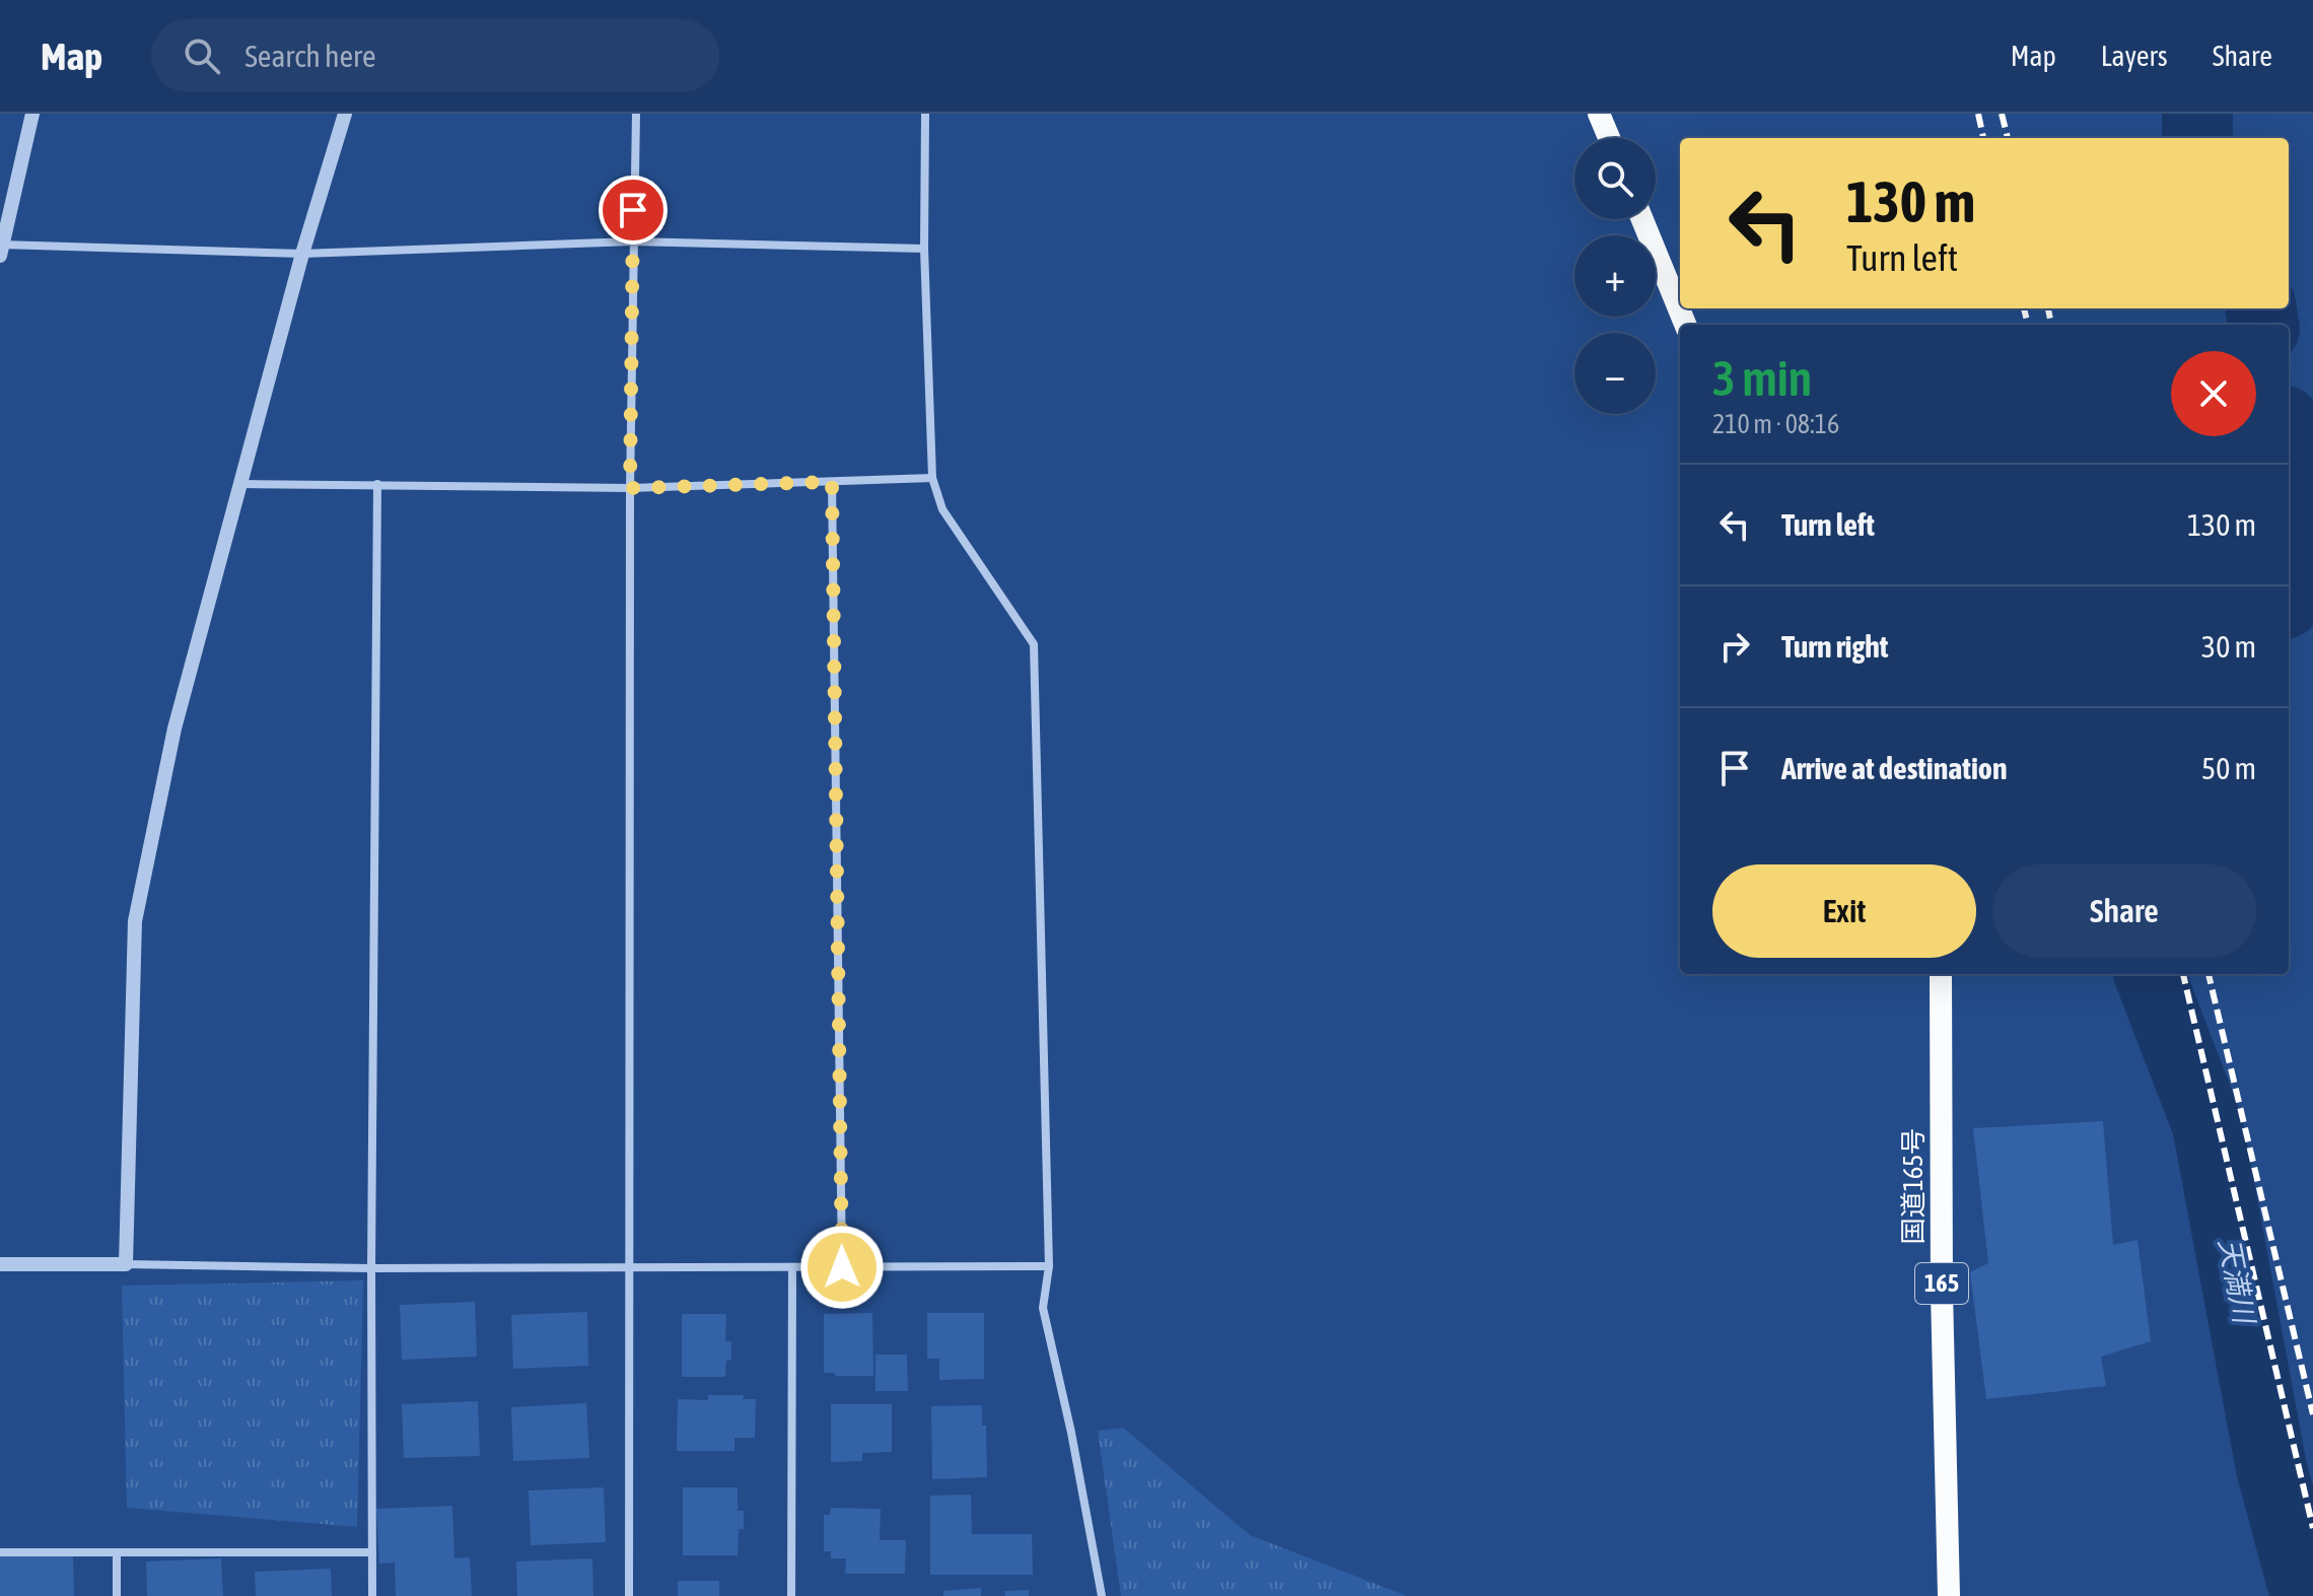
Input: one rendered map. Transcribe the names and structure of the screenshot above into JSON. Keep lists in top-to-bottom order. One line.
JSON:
{"streets":{"highway":["国道165号","165"]},"water":["天満川"],"page":{"header":"Map","search":"Search here","nav":["Map","Layers","Share"],"map_buttons":["+","−"],"turn":["130 m","Turn left"],"heading":["3 min","210 m · 08:16"],"list":[{"name":"Turn left","value":"130 m"},{"name":"Turn right","value":"30 m"},{"name":"Arrive at destination","value":"50 m"}],"buttons":["Exit","Share"]}}
